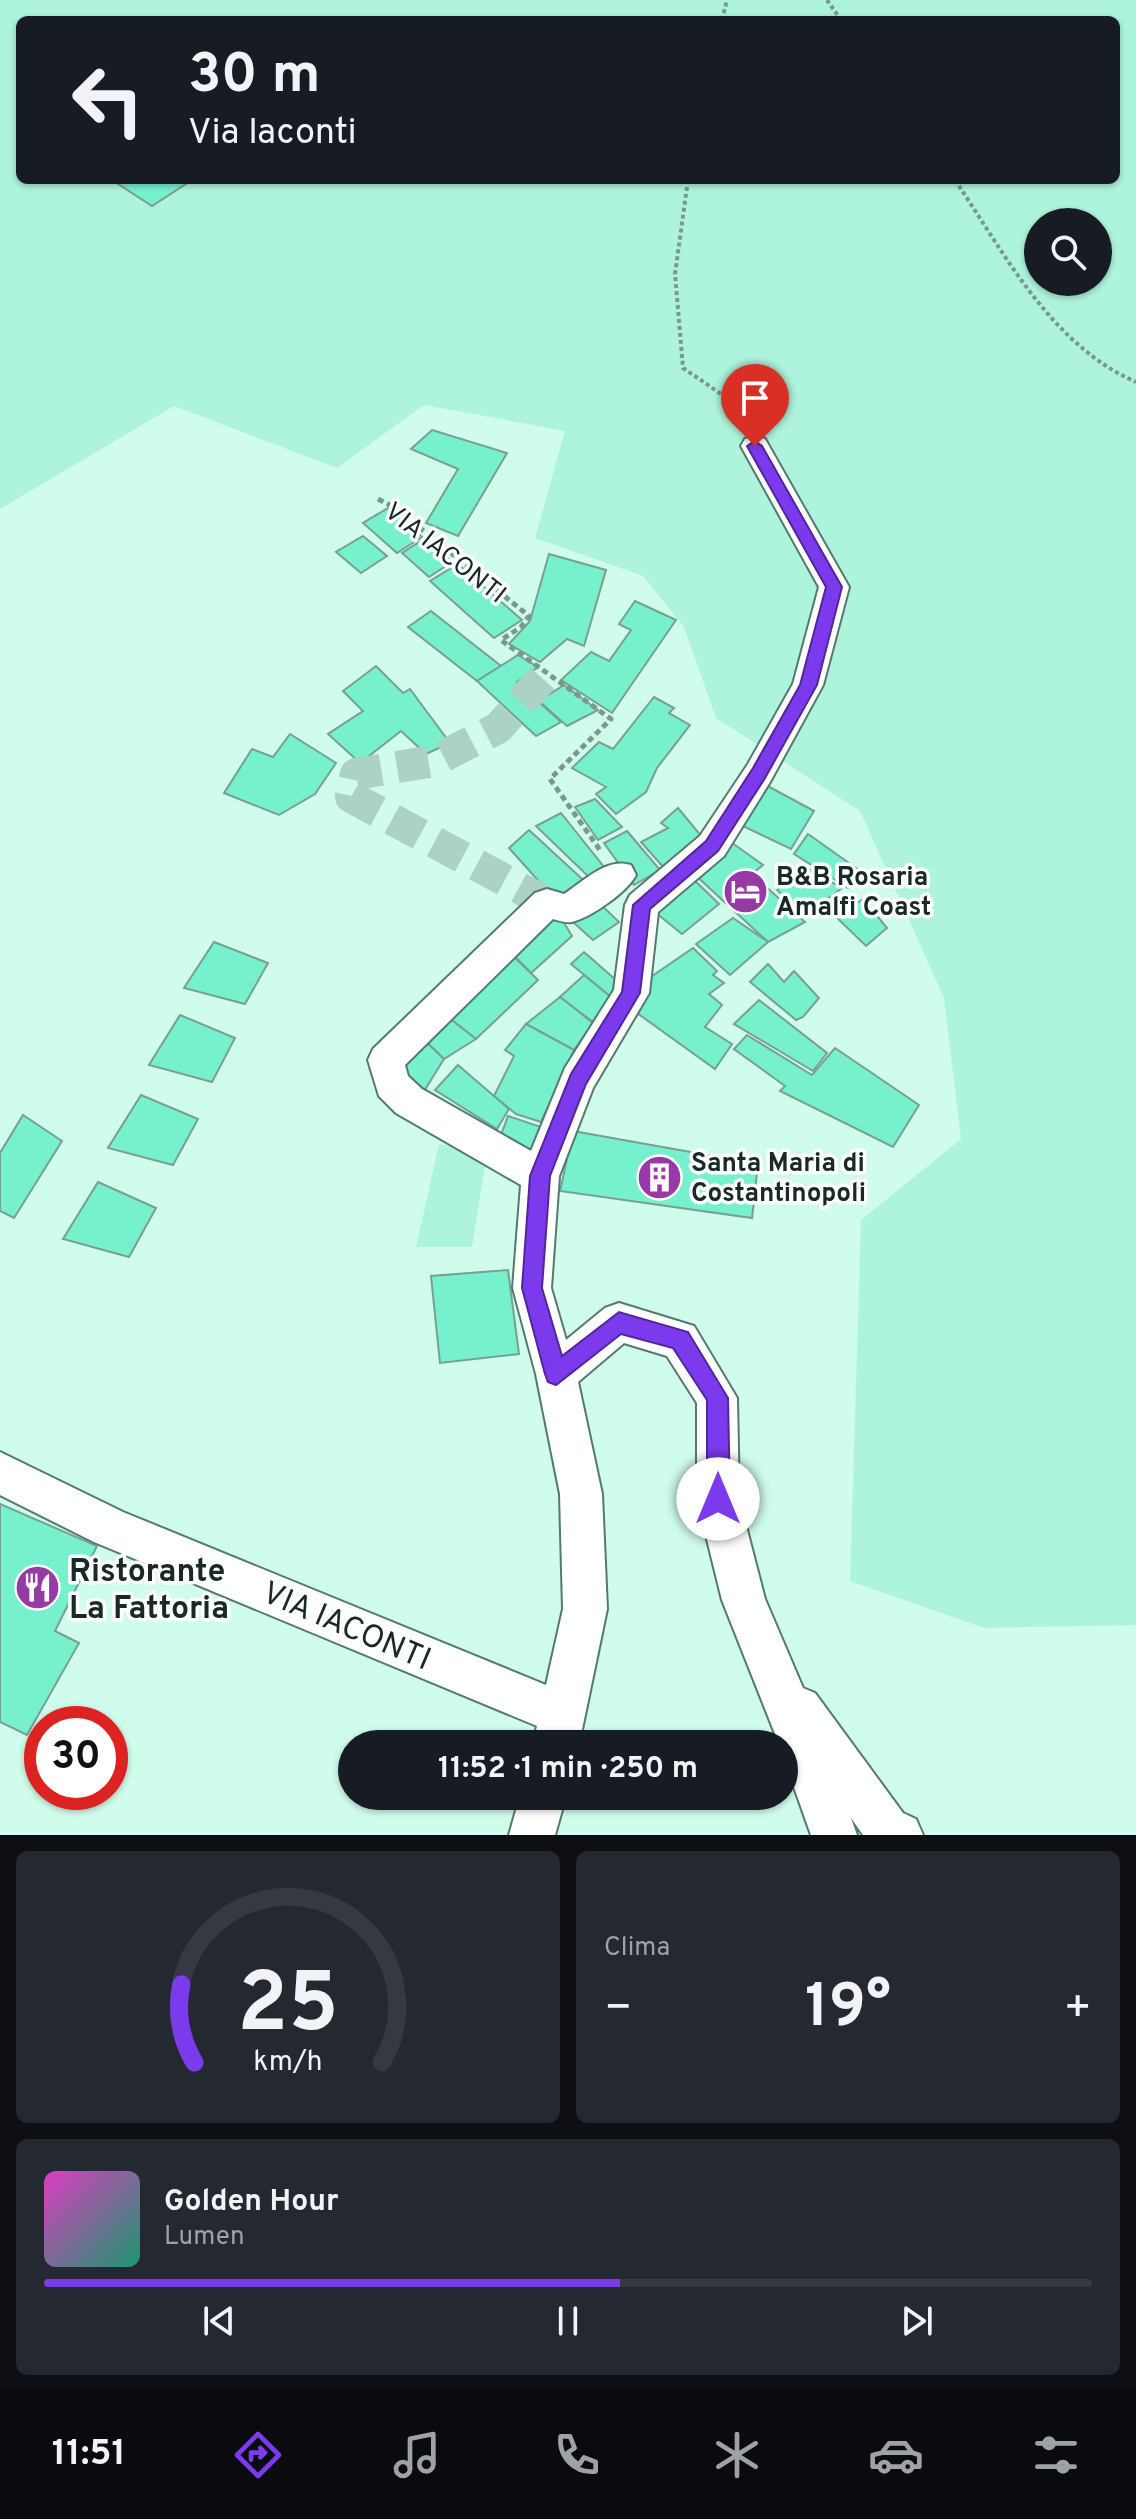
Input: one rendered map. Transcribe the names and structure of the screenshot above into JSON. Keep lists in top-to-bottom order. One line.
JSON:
{"streets":{"street":["VIA IACONTI"]},"places":{"hotel":["B&B Rosaria Amalfi Coast"],"building":["Santa Maria di Costantinopoli"],"restaurant":["Ristorante La Fattoria"]},"page":{"turn":["30 m","Via Iaconti"],"limit":"30","trip":"11:52 · 1 min · 250 m","tile":"Clima","heat":["−","19°","+"],"song":["Golden Hour","Lumen"],"tabs":"11:51","gauge":["25","km/h"]}}
